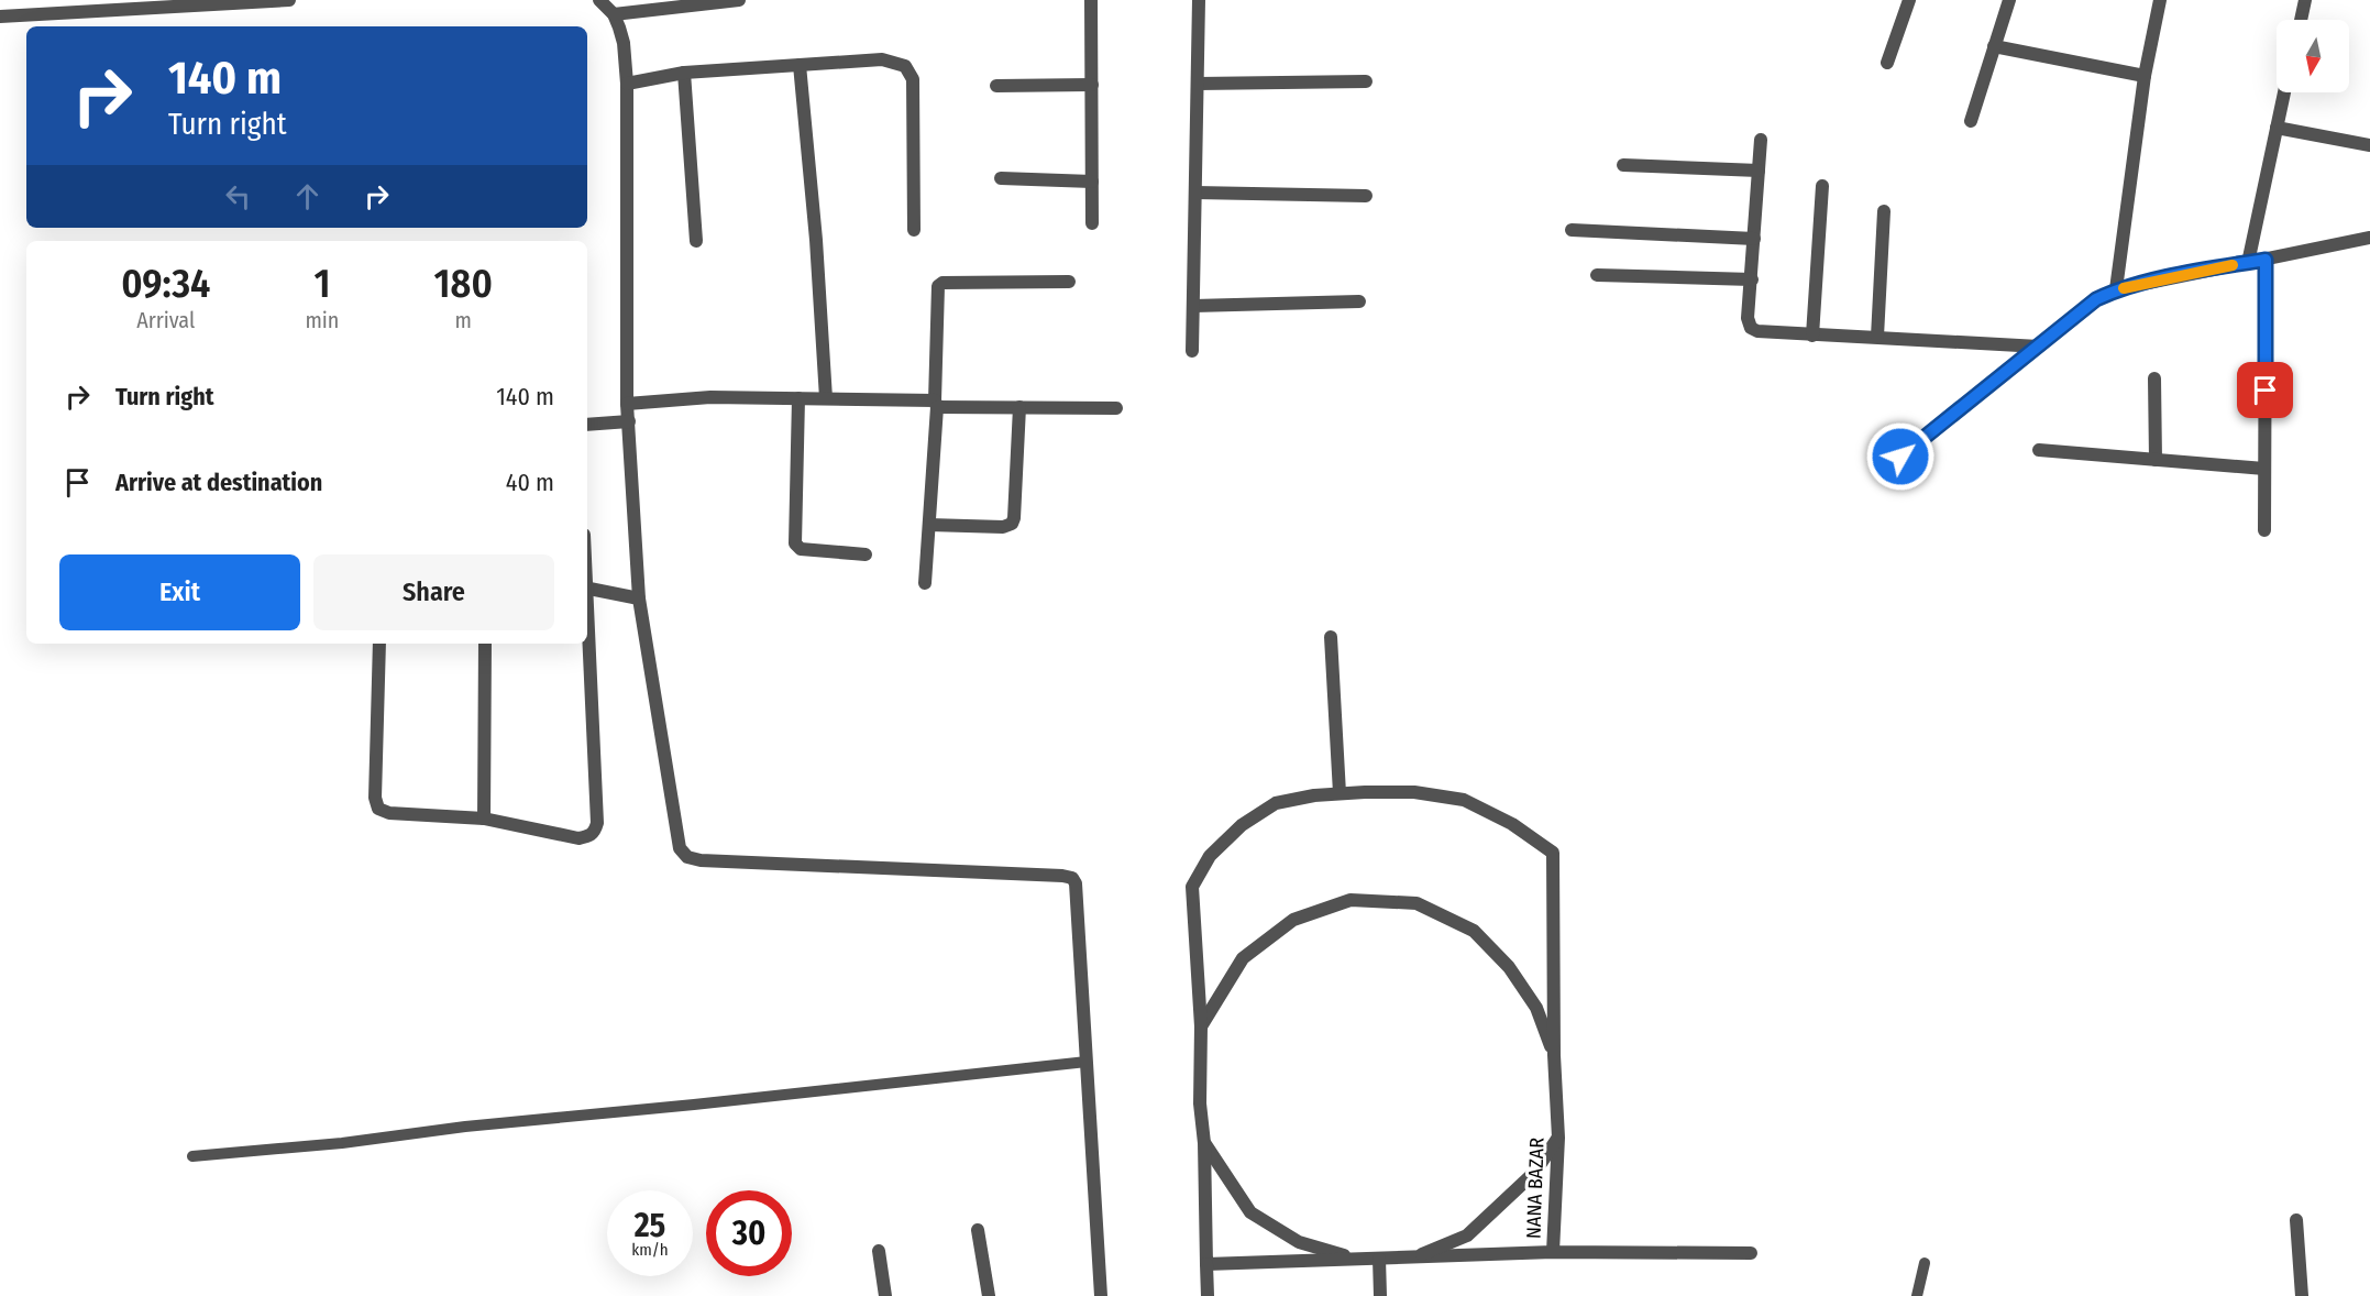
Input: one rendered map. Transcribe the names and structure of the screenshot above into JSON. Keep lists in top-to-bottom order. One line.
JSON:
{"streets":{"street":["NANA BAZAR"]},"north":"bottom","page":{"turn":["140 m","Turn right"],"eta":["09:34","Arrival","1","min","180","m"],"list":[{"name":"Turn right","value":"140 m"},{"name":"Arrive at destination","value":"40 m"}],"buttons":["Exit","Share"],"speed":"25 km/h","limit":"30"}}
